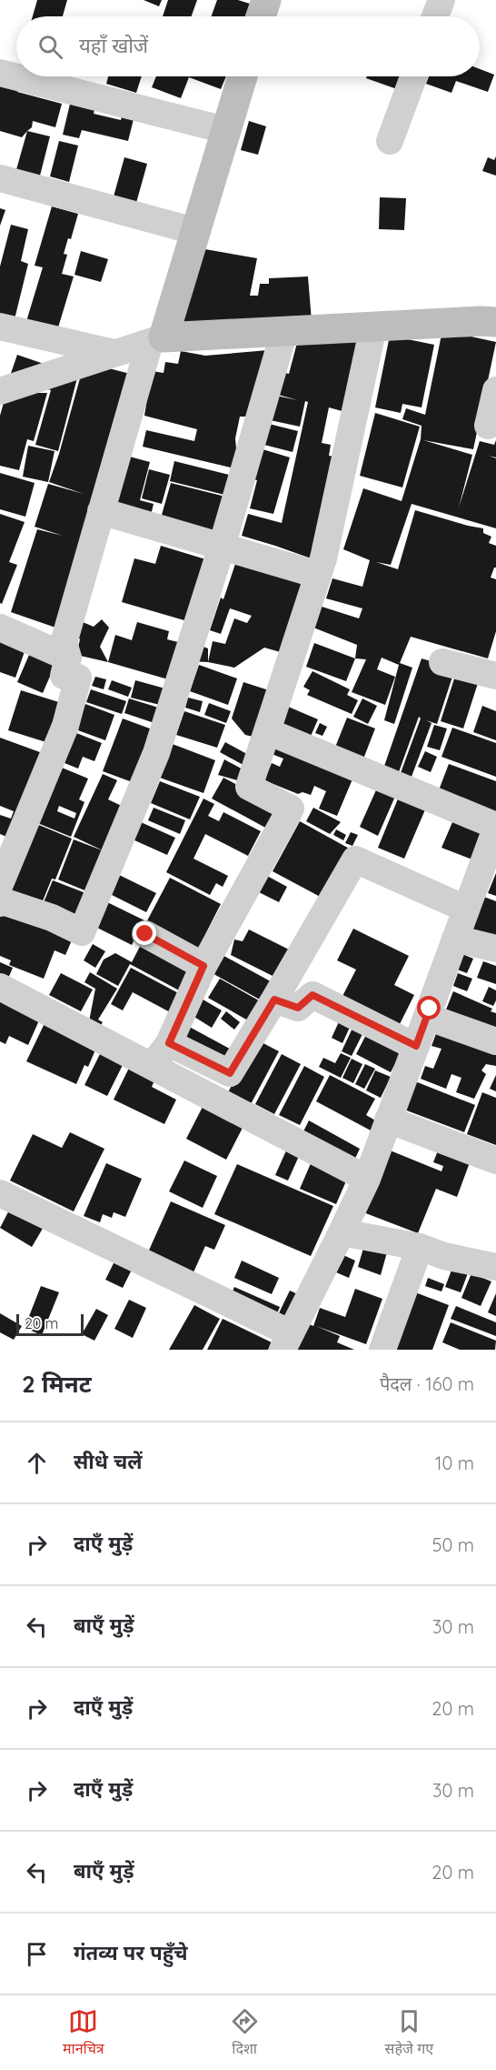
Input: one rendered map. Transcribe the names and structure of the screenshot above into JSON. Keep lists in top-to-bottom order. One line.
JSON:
{"scale_bar":"20 m","page":{"search":"यहाँ खोजें","scale":"20 m","heading":["2 मिनट","पैदल · 160 m"],"list":[["सीधे चलें","10 m"],["दाएँ मुड़ें","50 m"],["बाएँ मुड़ें","30 m"],["दाएँ मुड़ें","20 m"],["दाएँ मुड़ें","30 m"],["बाएँ मुड़ें","20 m"],"गंतव्य पर पहुँचे"],"nav":["मानचित्र","दिशा","सहेजे गए"]}}
